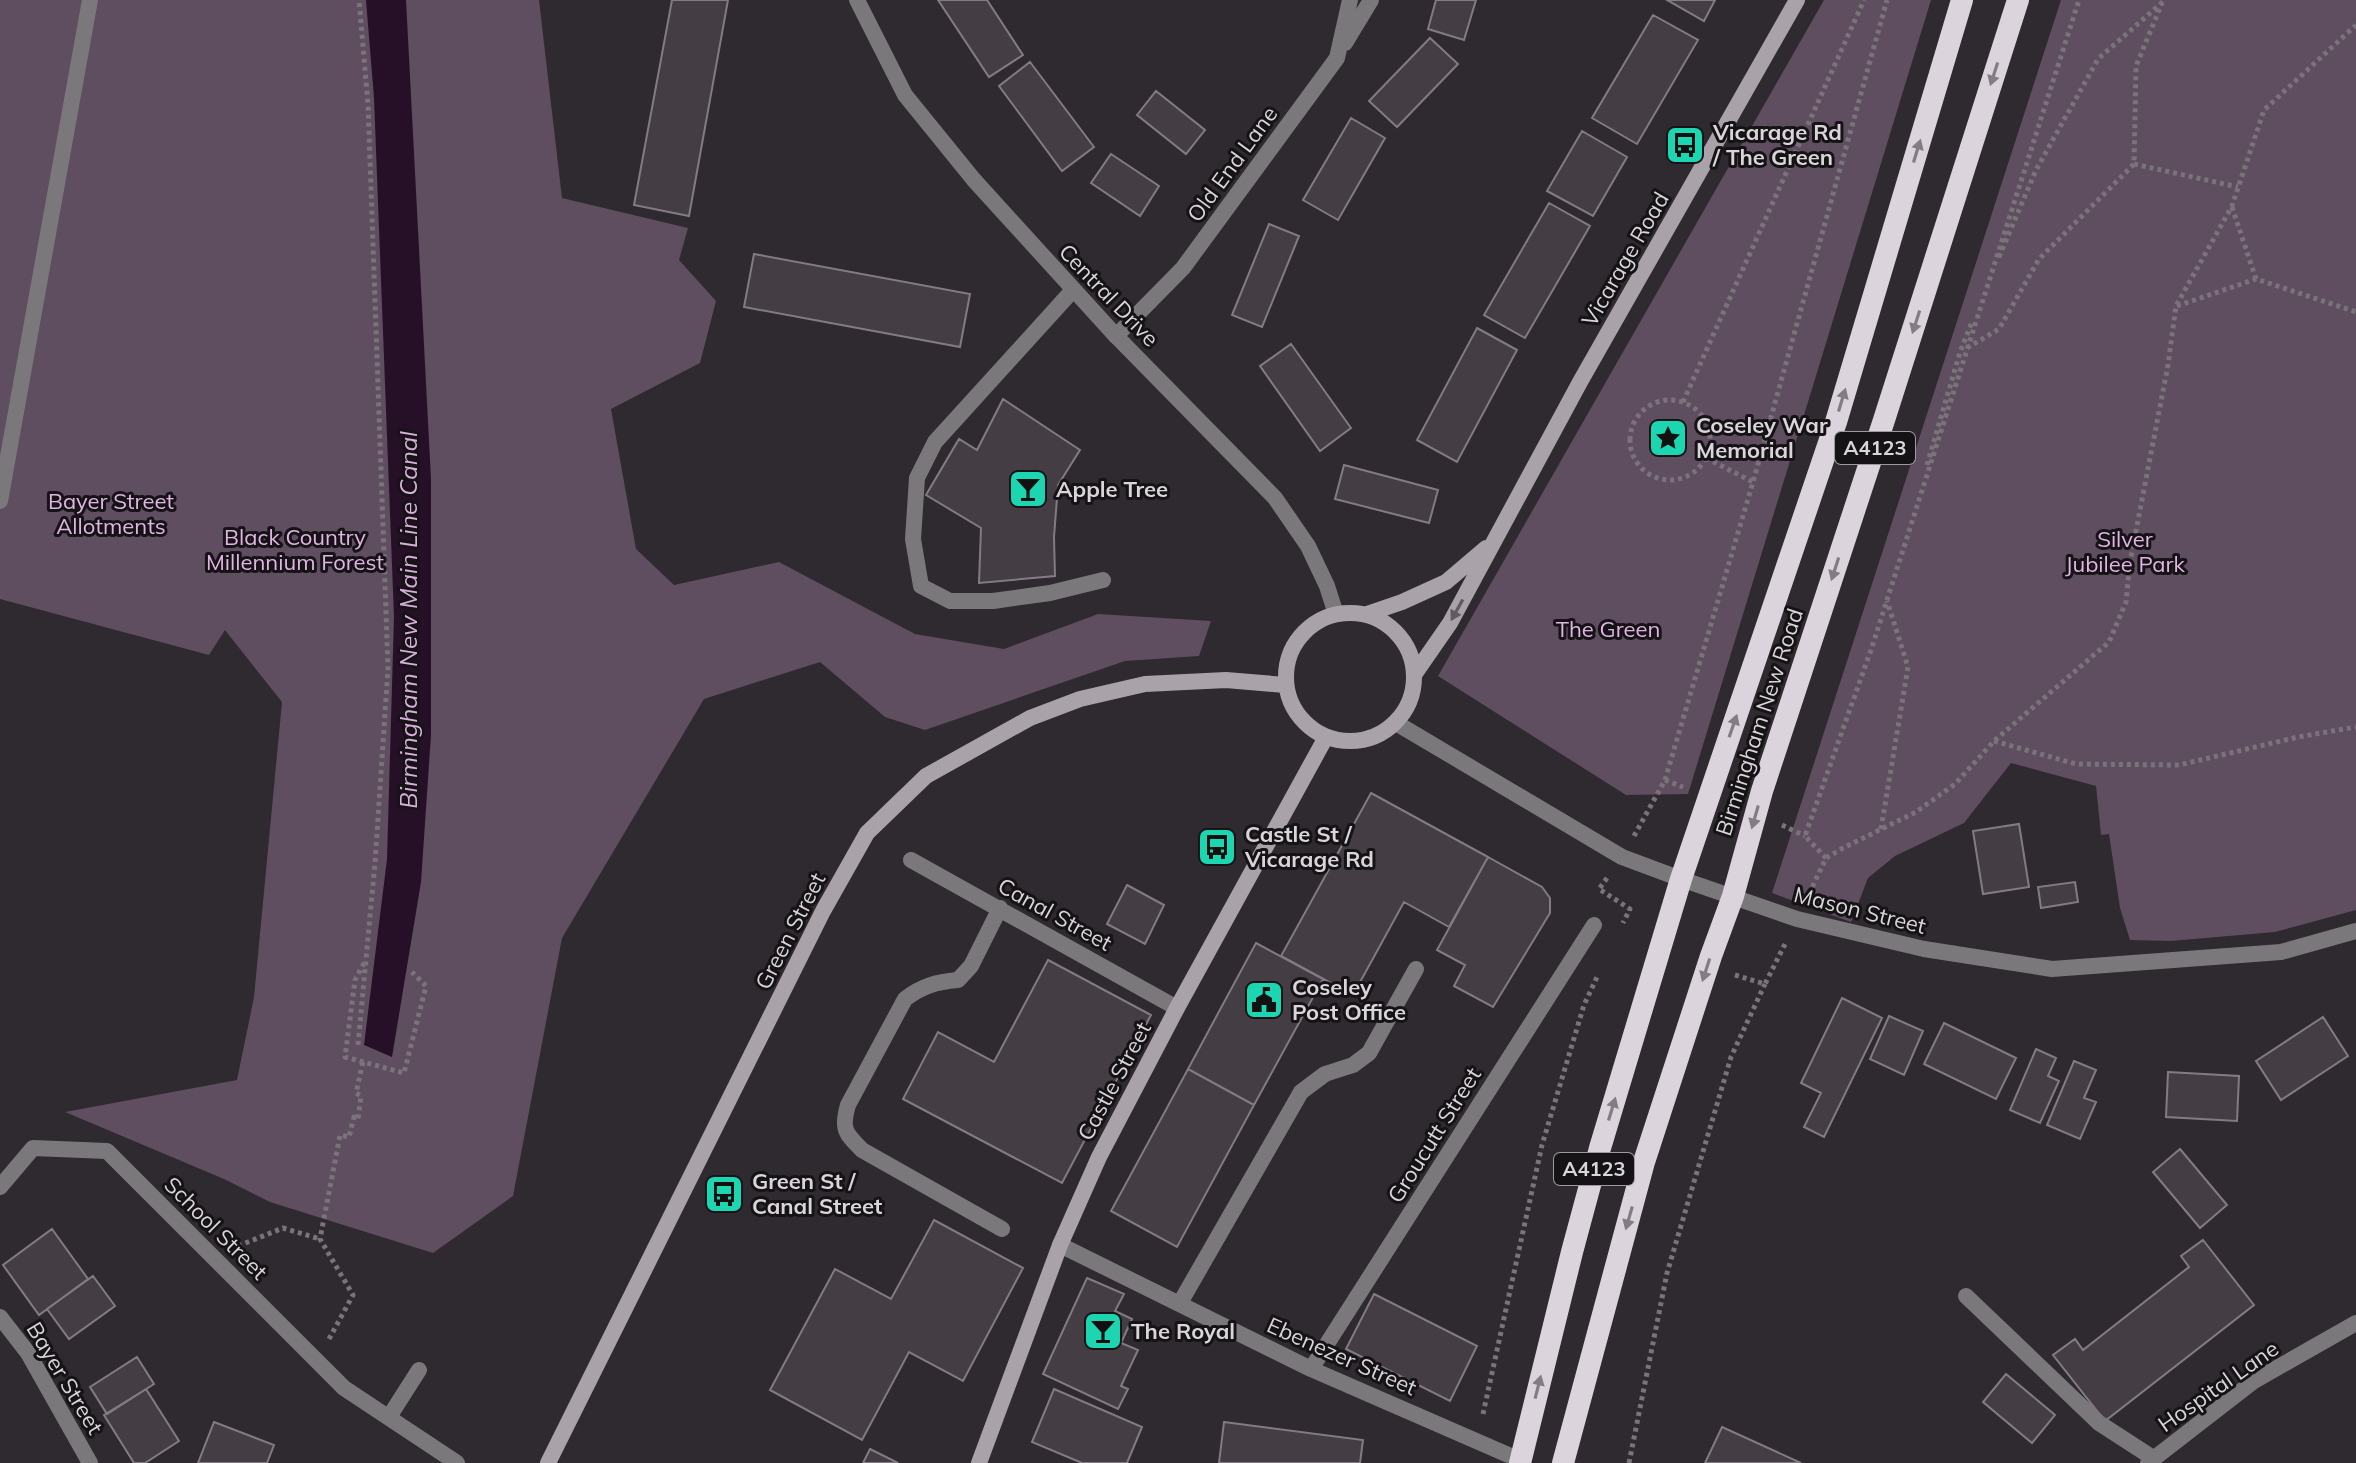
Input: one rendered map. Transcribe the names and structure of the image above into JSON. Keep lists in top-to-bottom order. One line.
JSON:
{"streets":{"highway":["A4123","Birmingham New Road"],"main road":["Vicarage Road","Green Street","Castle Street"],"street":["Old End Lane","Central Drive","Mason Street","Canal Street","Groucutt Street","School Street","Ebenezer Street","Bayer Street","Hospital Lane"]},"crossings":[["Old End Lane","Central Drive"],["Vicarage Road","Central Drive"],["Vicarage Road","Mason Street"],["Vicarage Road","Green Street"],["Vicarage Road","Castle Street"],["Central Drive","Mason Street"],["Central Drive","Green Street"],["Central Drive","Castle Street"],["Birmingham New Road","Mason Street"],["Birmingham New Road","Ebenezer Street"],["Mason Street","Green Street"],["Mason Street","Castle Street"],["Canal Street","Castle Street"],["Green Street","Castle Street"],["Castle Street","Ebenezer Street"],["Groucutt Street","Ebenezer Street"]],"water":["Birmingham New Main Line Canal"],"parks":["Bayer Street Allotments","Black Country Millennium Forest","Silver Jubilee Park","The Green"],"places":{"bus stop":["Vicarage Rd / The Green","Castle St / Vicarage Rd","Green St / Canal Street"],"place":["Coseley War Memorial"],"bar":["Apple Tree","The Royal"],"public building":["Coseley Post Office"]}}
